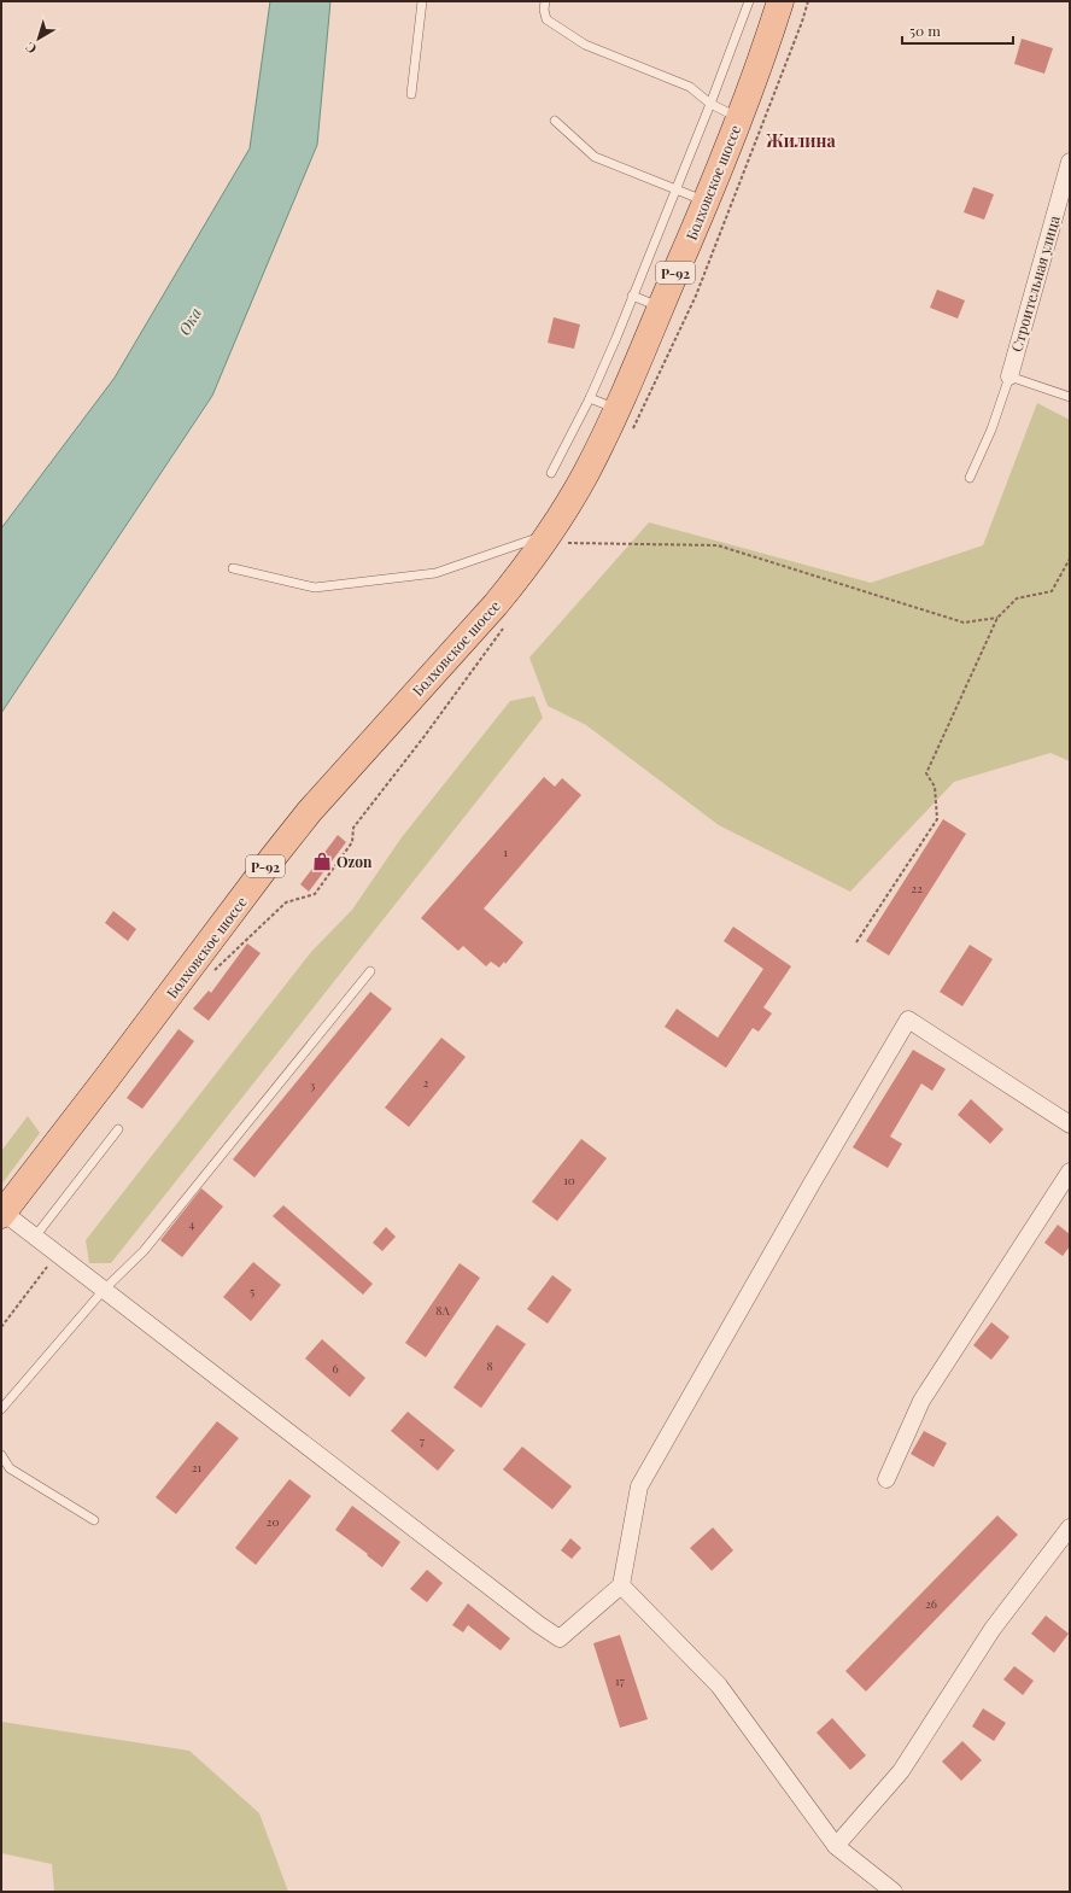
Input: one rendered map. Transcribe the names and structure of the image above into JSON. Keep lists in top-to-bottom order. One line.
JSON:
{"streets":{"main road":["Болховское шоссе","Р-92"],"street":["Строительная улица"]},"districts":["Жилина"],"water":["Ока"],"places":{"shop":["Ozon"]},"house_numbers":["1","22","2","3","10","4","5","8А","8","6","7","21","20","26","17"],"scale_bar":"50 m","north":"bottom left"}
